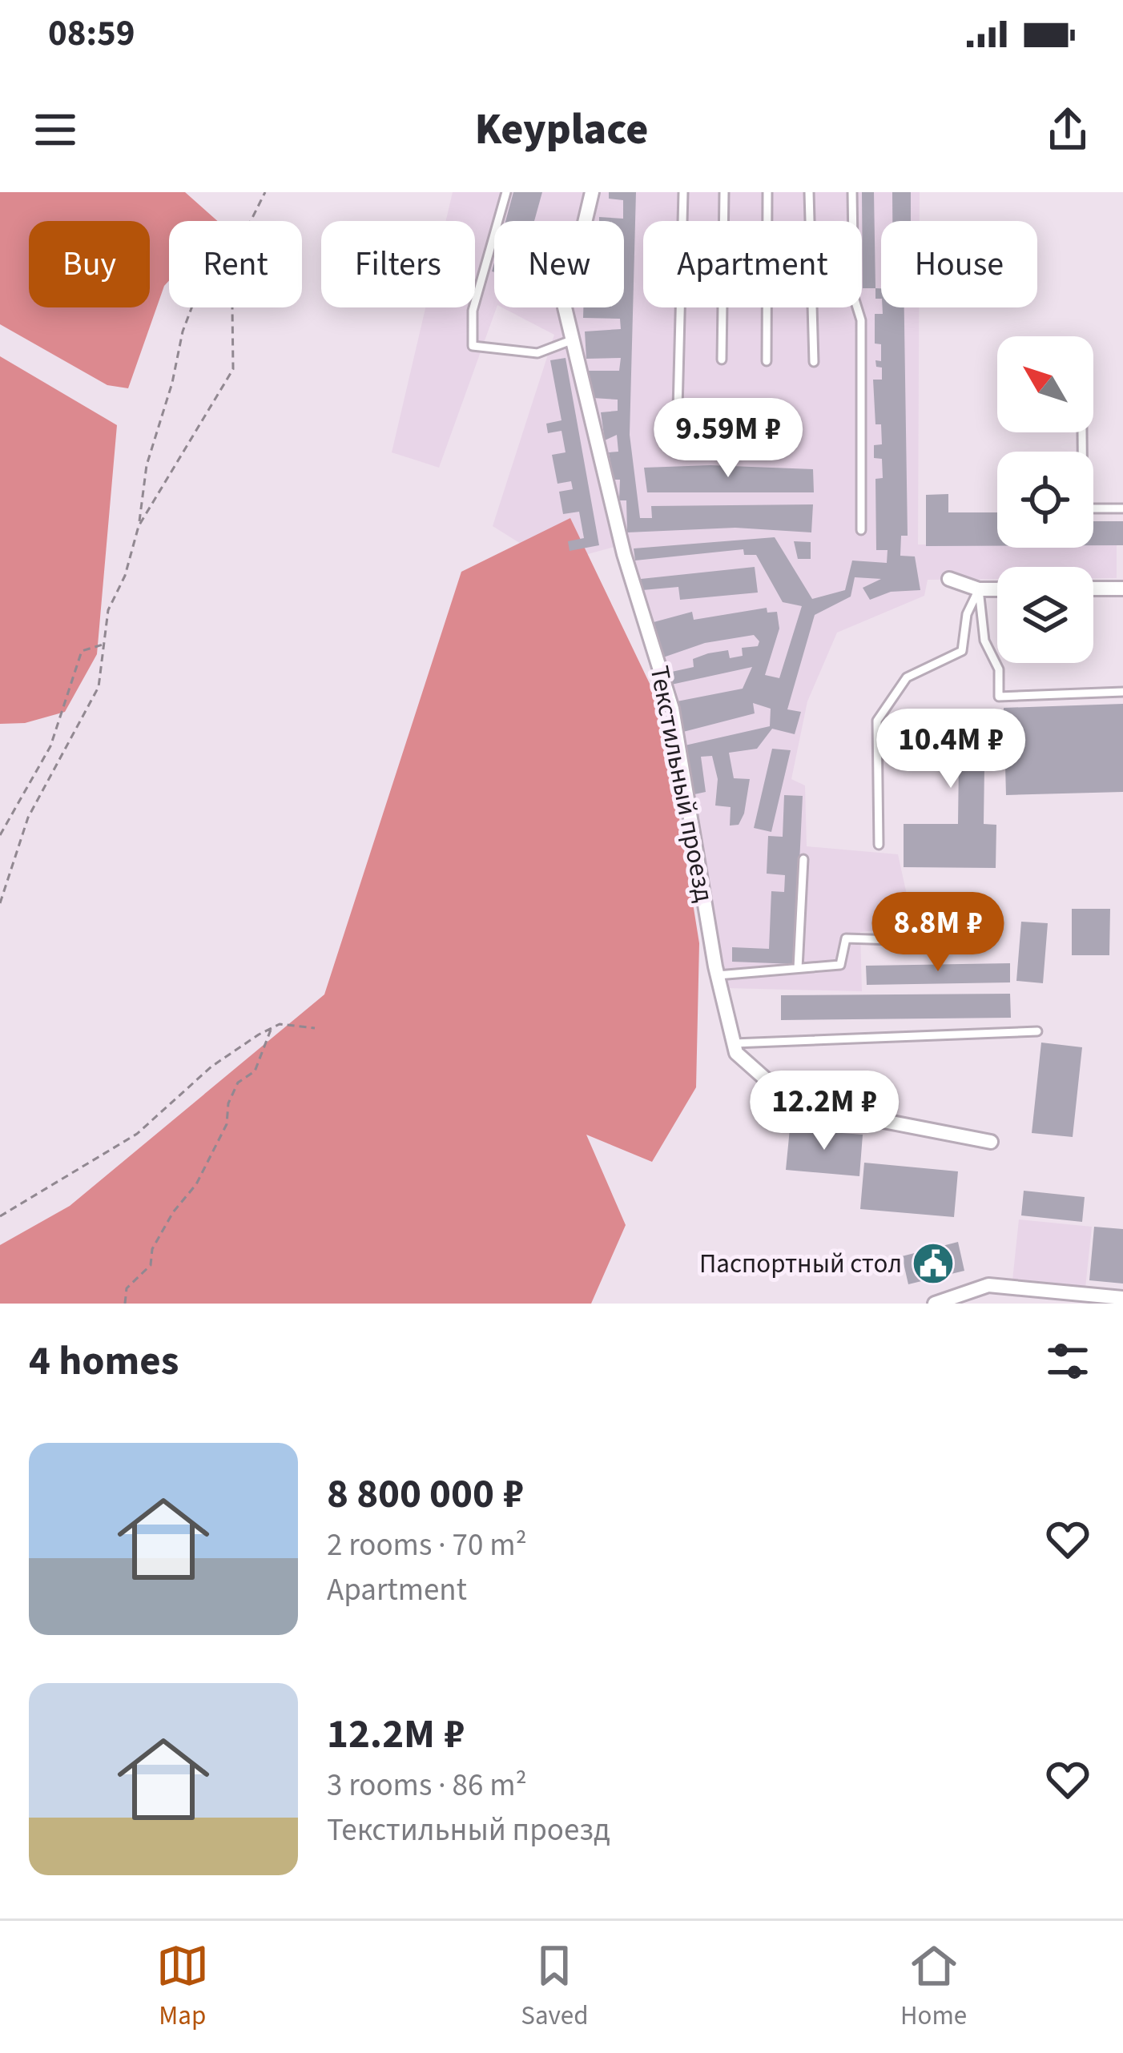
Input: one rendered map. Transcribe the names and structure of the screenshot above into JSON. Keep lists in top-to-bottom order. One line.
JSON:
{"streets":{"street":["Текстильный проезд"]},"places":{"public building":["Паспортный стол"]},"north":"top left","page":{"status":"08:59","header":"Keyplace","chip":["Buy","Rent","Filters","New","Apartment","House"],"price":["9.59M ₽","10.4M ₽","8.8M ₽","12.2M ₽"],"heading":"4 homes","list":[{"name":"8 800 000 ₽","note":"2 rooms · 70 m² · Apartment"},{"name":"12.2M ₽","note":"3 rooms · 86 m² · Текстильный проезд"}],"tabs":["Map","Saved","Home"]}}
